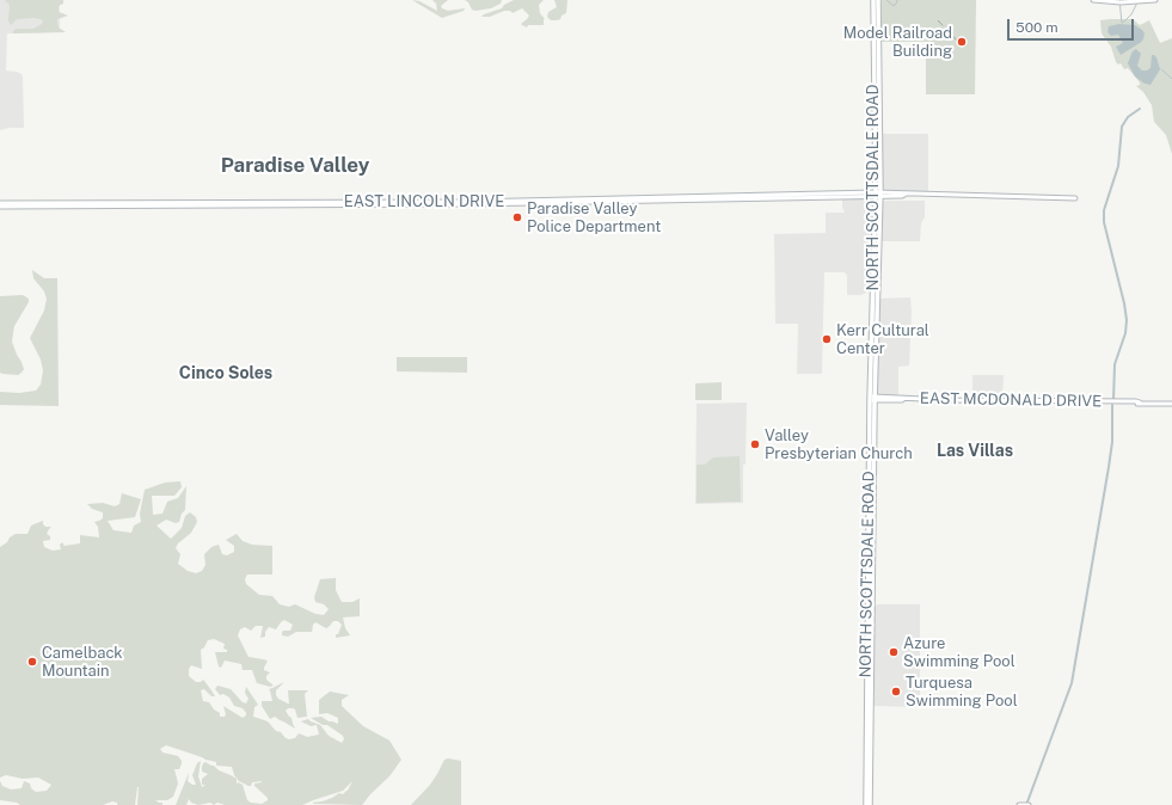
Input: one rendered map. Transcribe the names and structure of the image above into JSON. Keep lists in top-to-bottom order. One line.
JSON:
{"streets":{"main road":["NORTH SCOTTSDALE ROAD","EAST LINCOLN DRIVE","EAST MCDONALD DRIVE"]},"crossings":[["NORTH SCOTTSDALE ROAD","EAST LINCOLN DRIVE"],["NORTH SCOTTSDALE ROAD","EAST MCDONALD DRIVE"]],"districts":["Paradise Valley","Cinco Soles","Las Villas"],"places":["Model Railroad Building","Paradise Valley Police Department","Kerr Cultural Center","Valley Presbyterian Church","Azure Swimming Pool","Camelback Mountain","Turquesa Swimming Pool"],"scale_bar":"500 m"}
